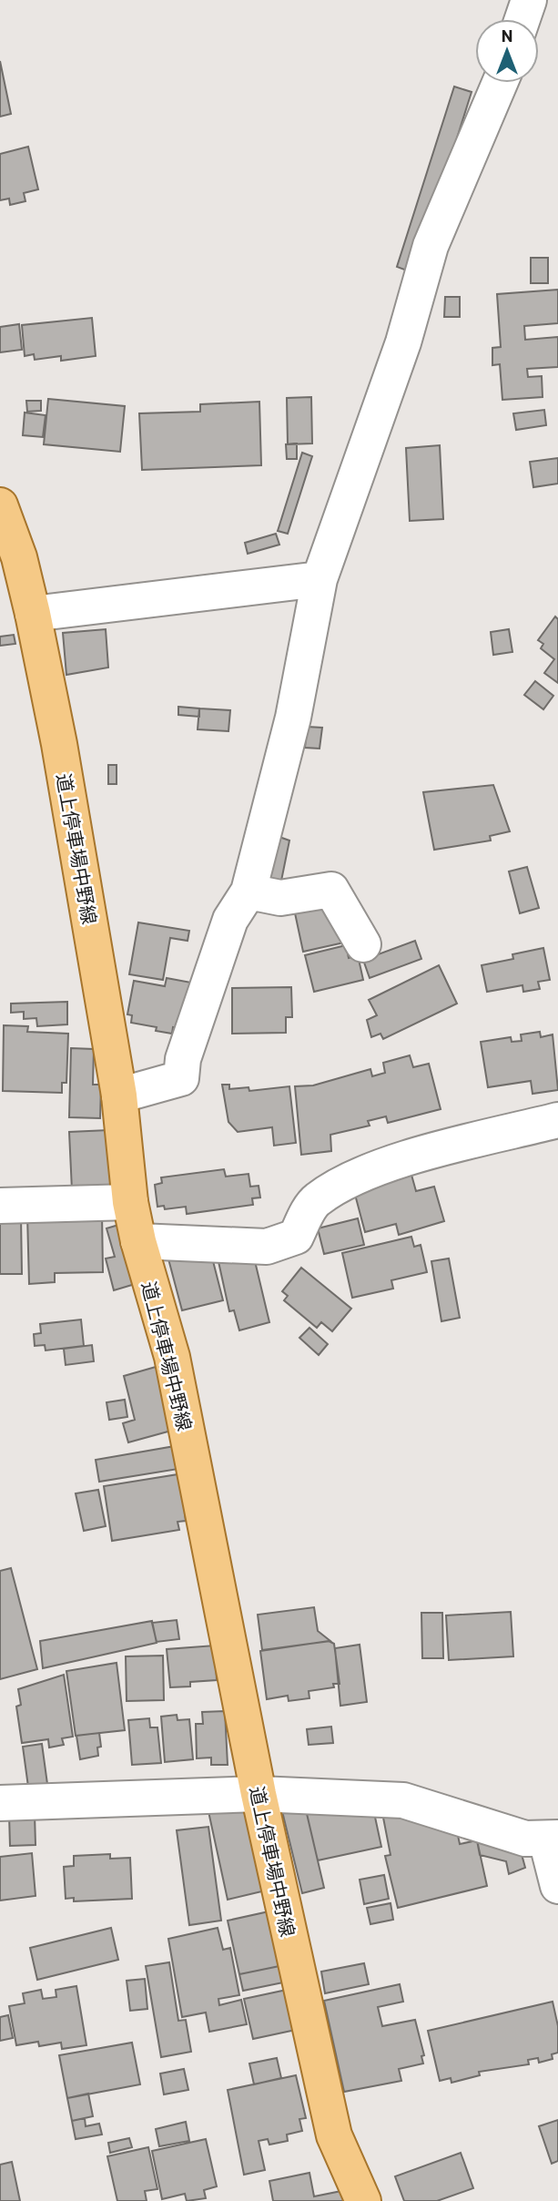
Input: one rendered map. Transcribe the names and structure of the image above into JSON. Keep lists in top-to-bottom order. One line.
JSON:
{"streets":{"main road":["道上停車場中野線"]},"north":"top"}
